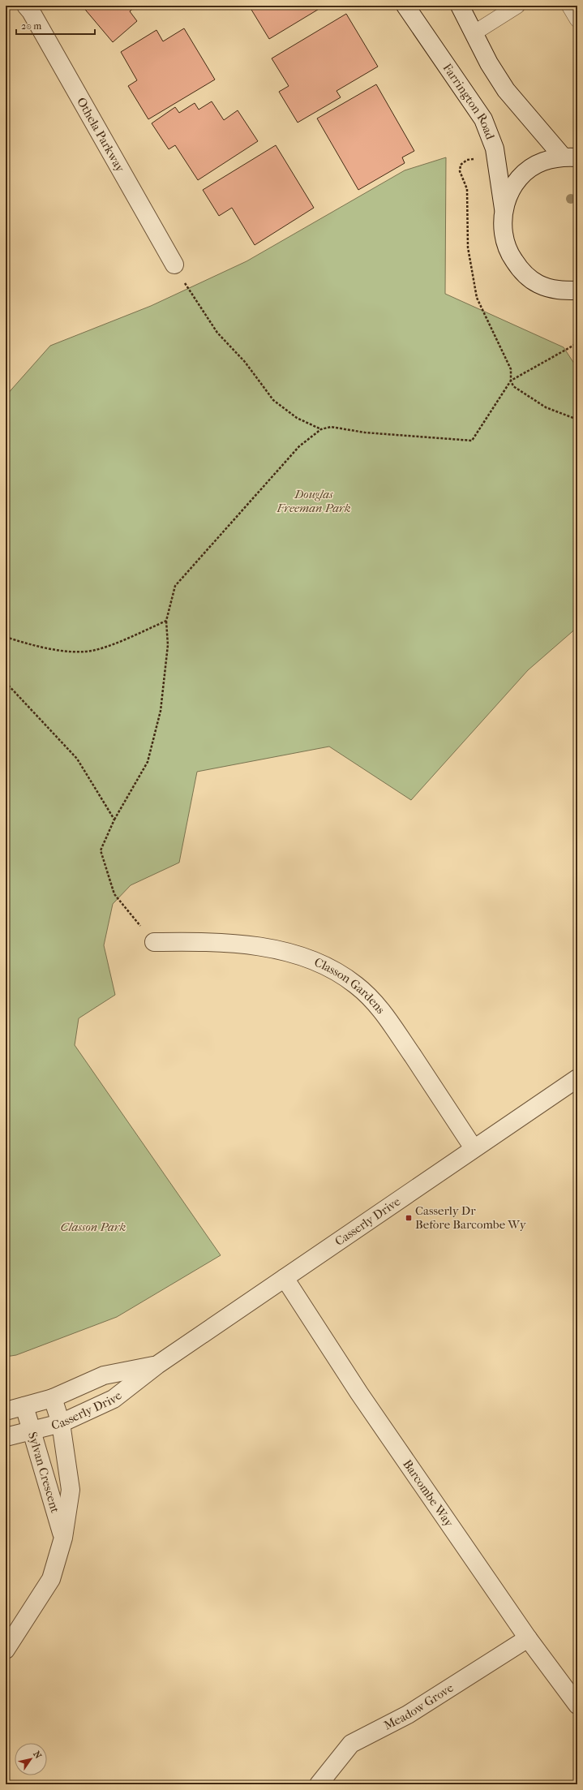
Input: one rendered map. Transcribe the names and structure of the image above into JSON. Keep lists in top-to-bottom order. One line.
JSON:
{"streets":{"street":["Farrington Road","Othela Parkway","Classon Gardens","Casserly Drive","Sylvan Crescent","Barcombe Way","Meadow Grove"]},"crossings":[["Classon Gardens","Casserly Drive"],["Casserly Drive","Sylvan Crescent"],["Casserly Drive","Barcombe Way"],["Barcombe Way","Meadow Grove"]],"parks":["Douglas Freeman Park","Classon Park"],"places":{"transit":["Casserly Dr Before Barcombe Wy"]},"scale_bar":"20 m","north":"top right"}
